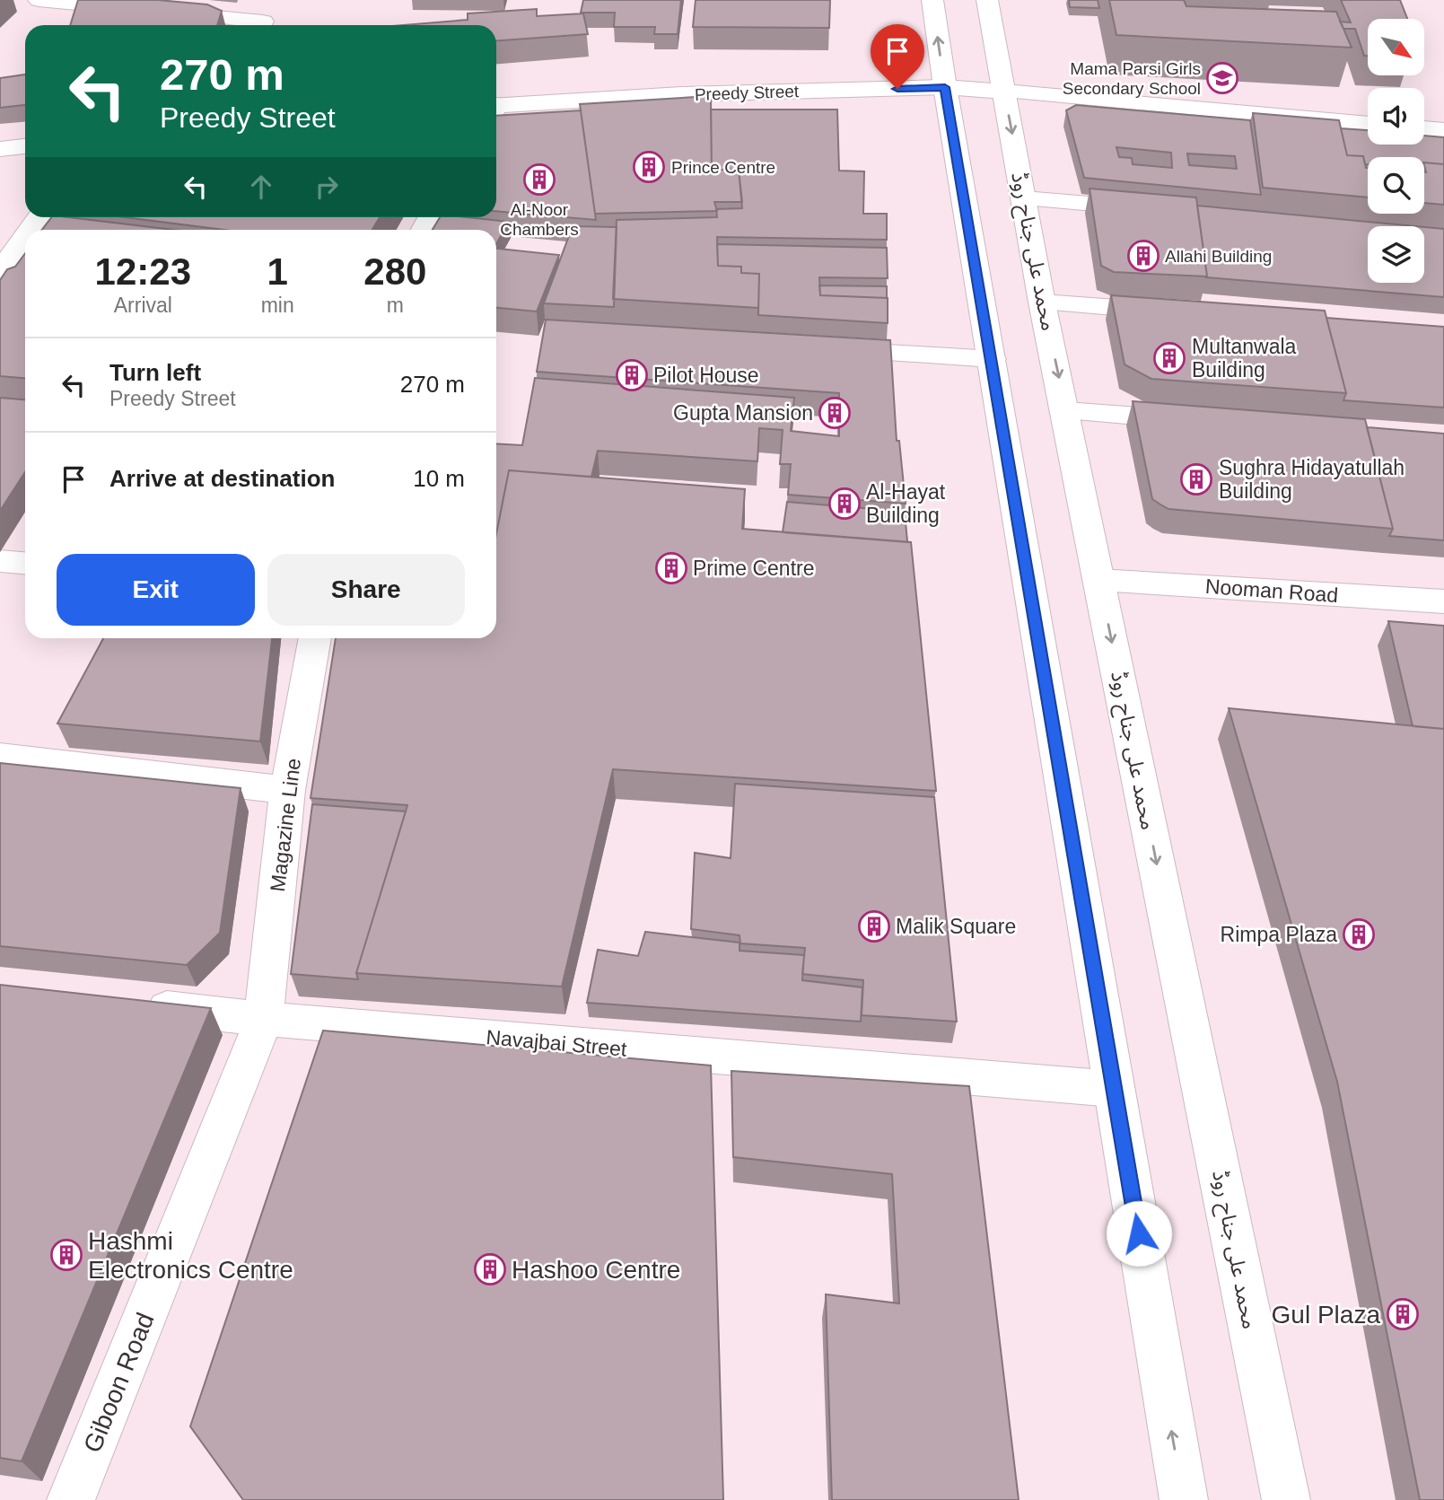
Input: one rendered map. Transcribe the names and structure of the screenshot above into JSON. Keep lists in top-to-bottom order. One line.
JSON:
{"streets":{"main road":["Preedy Street","محمد علی جناح روڈ","Nooman Road","Magazine Line","Navajbai Street","Giboon Road"]},"crossings":[["Preedy Street","محمد علی جناح روڈ"],["محمد علی جناح روڈ","Nooman Road"],["Magazine Line","Navajbai Street"],["Magazine Line","Giboon Road"],["Navajbai Street","Giboon Road"]],"places":{"school or university":["Mama Parsi Girls Secondary School"],"building":["Prince Centre","Al-Noor Chambers","Allahi Building","Multanwala Building","Pilot House","Gupta Mansion","Sughra Hidayatullah Building","Al-Hayat Building","Prime Centre","Malik Square","Rimpa Plaza","Hashmi Electronics Centre","Hashoo Centre","Gul Plaza"]},"north":"bottom right","page":{"turn":["270 m","Preedy Street"],"eta":["12:23","Arrival","1","min","280","m"],"list":[{"name":"Turn left","note":"Preedy Street","value":"270 m"},{"name":"Arrive at destination","value":"10 m"}],"buttons":["Exit","Share"]}}
